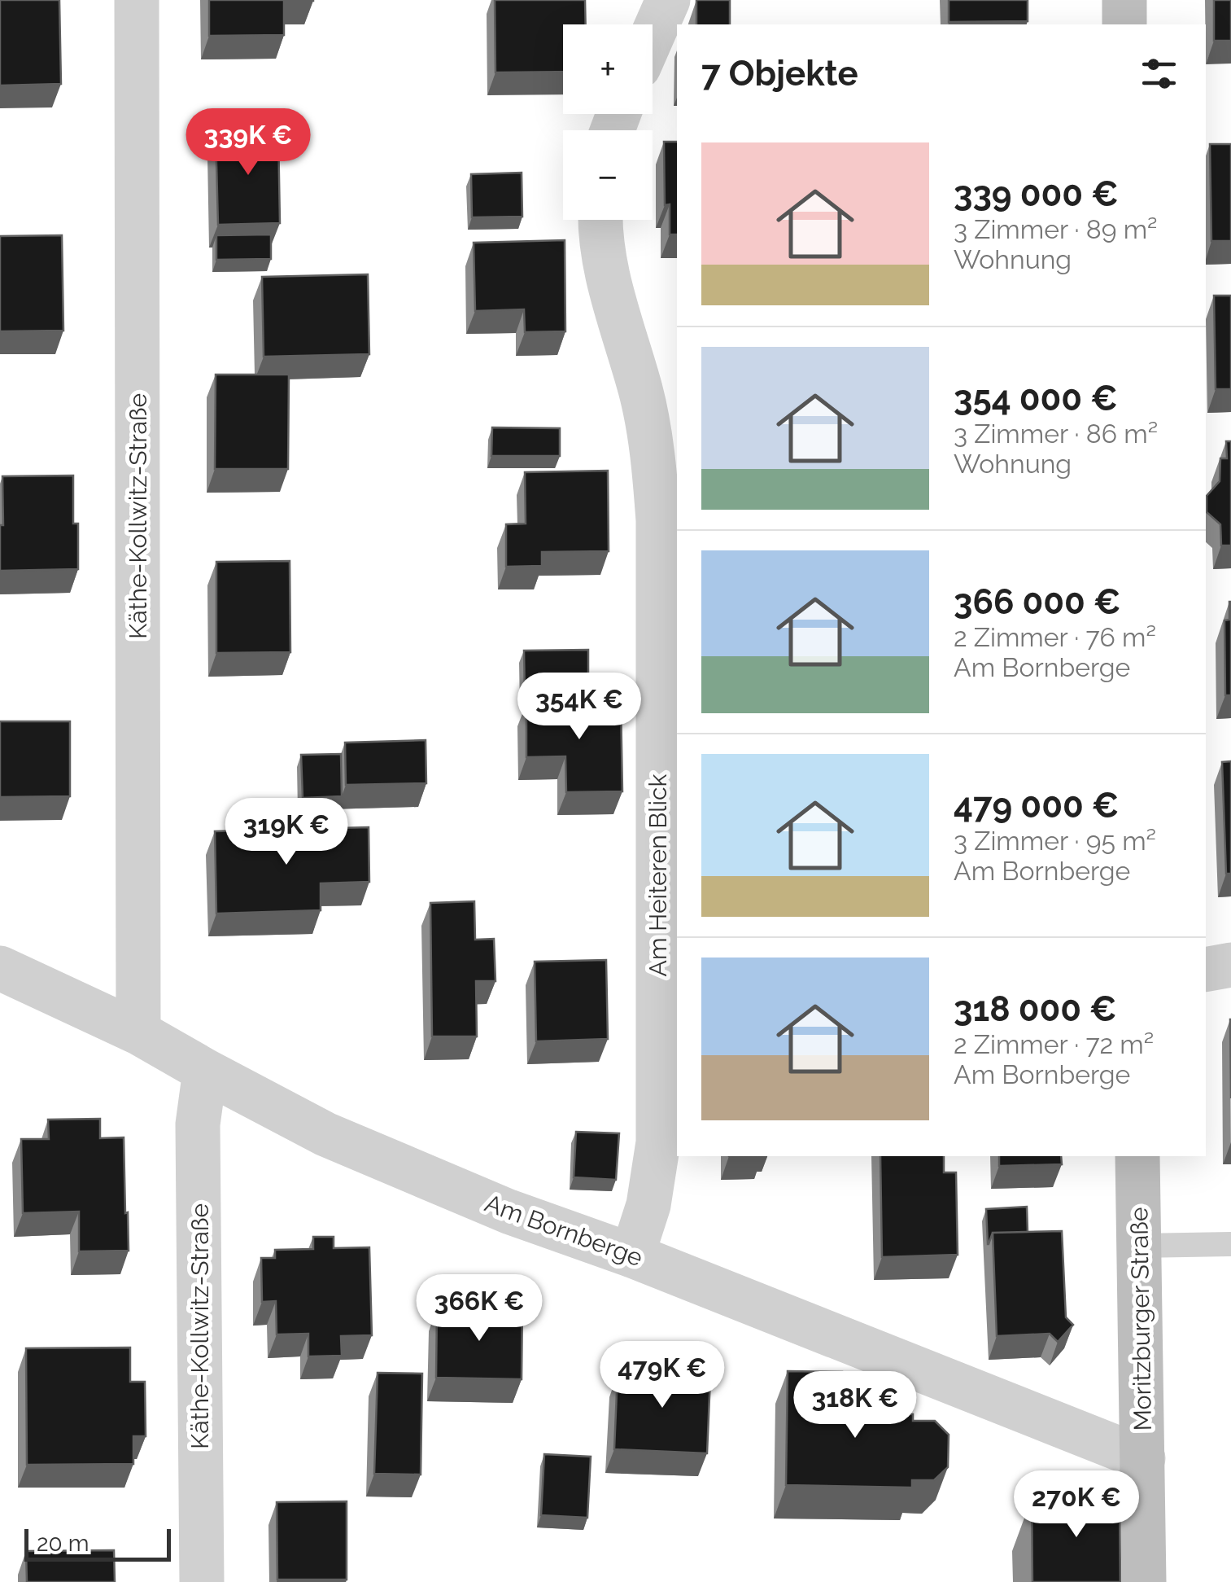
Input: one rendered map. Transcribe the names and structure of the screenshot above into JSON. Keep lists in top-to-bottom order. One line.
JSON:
{"streets":{"street":["Käthe-Kollwitz-Straße","Am Heiteren Blick","Am Bornberge","Moritzburger Straße"]},"crossings":[["Käthe-Kollwitz-Straße","Am Bornberge"],["Am Heiteren Blick","Am Bornberge"],["Am Bornberge","Moritzburger Straße"]],"scale_bar":"20 m","page":{"map_buttons":["+","−"],"heading":"7 Objekte","price":["339K €","354K €","319K €","366K €","479K €","318K €","270K €"],"list":[{"name":"339 000 €","note":"3 Zimmer · 89 m² · Wohnung"},{"name":"354 000 €","note":"3 Zimmer · 86 m² · Wohnung"},{"name":"366 000 €","note":"2 Zimmer · 76 m² · Am Bornberge"},{"name":"479 000 €","note":"3 Zimmer · 95 m² · Am Bornberge"},{"name":"318 000 €","note":"2 Zimmer · 72 m² · Am Bornberge"}],"scale":"20 m"}}
